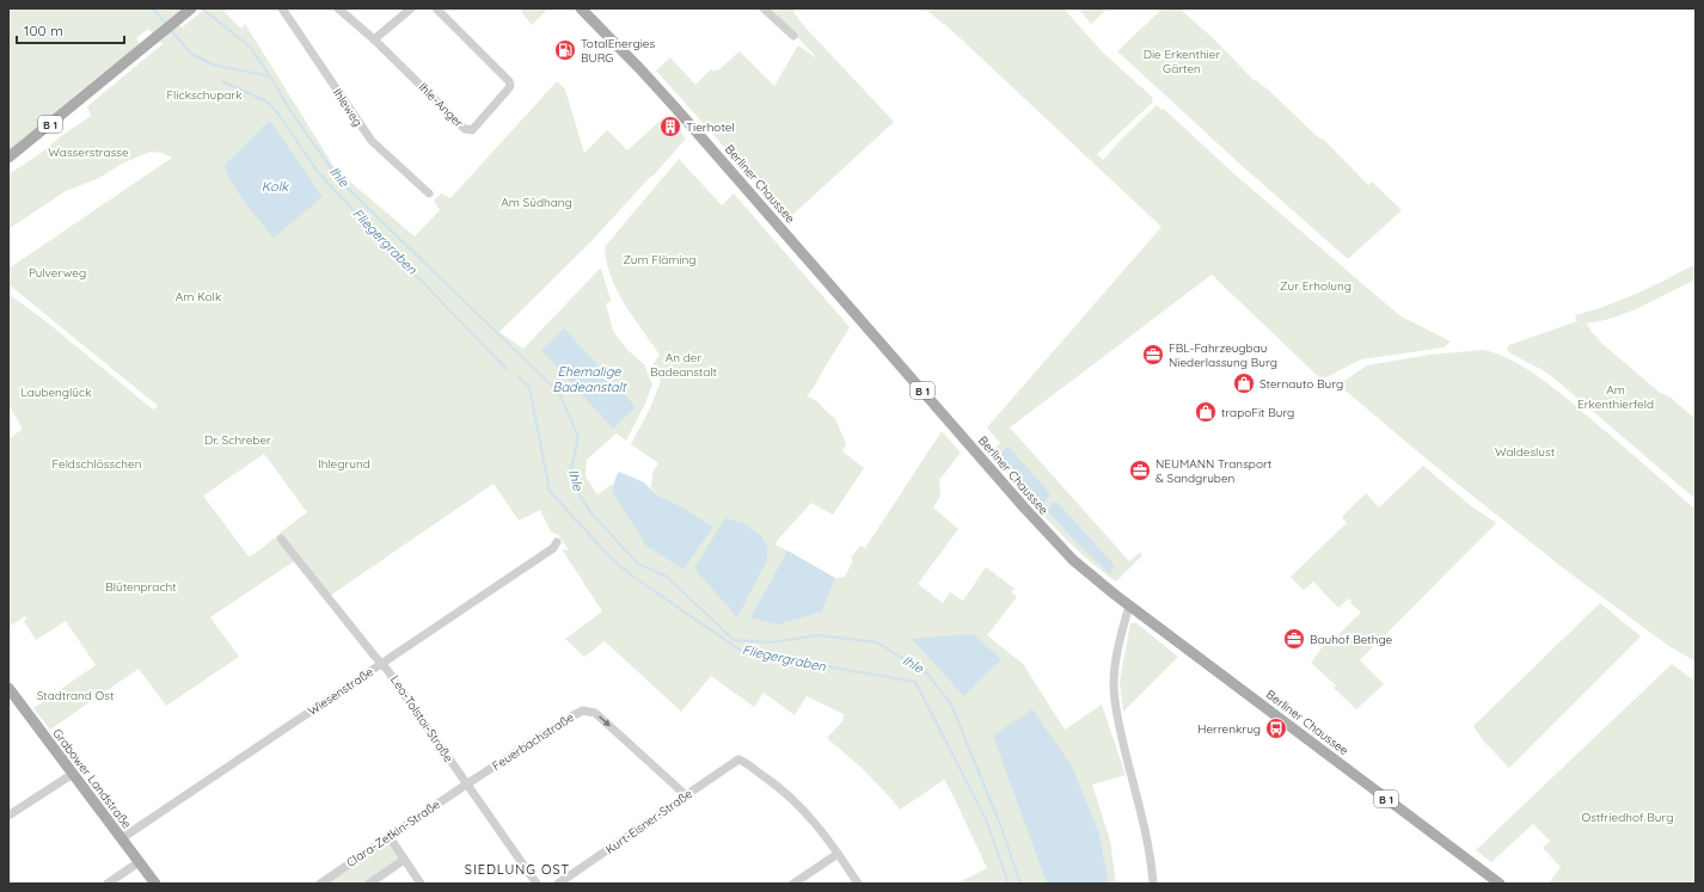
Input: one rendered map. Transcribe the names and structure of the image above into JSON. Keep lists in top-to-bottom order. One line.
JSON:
{"streets":{"main road":["B 1","Berliner Chaussee","Grabower Landstraße"],"street":["Ihle-Anger","Ihleweg","Wiesenstraße","Leo-Tolstoi-Straße","Feuerbachstraße","Kurt-Eisner-Straße","Clara-Zetkin-Straße"]},"crossings":[["Wiesenstraße","Leo-Tolstoi-Straße"],["Wiesenstraße","Grabower Landstraße"],["Leo-Tolstoi-Straße","Feuerbachstraße"],["Leo-Tolstoi-Straße","Clara-Zetkin-Straße"],["Feuerbachstraße","Kurt-Eisner-Straße"],["Feuerbachstraße","Clara-Zetkin-Straße"]],"one_way":["Feuerbachstraße"],"districts":["SIEDLUNG OST"],"water":["Ihle","Kolk","Fliegergraben","Ehemalige Badeanstalt"],"parks":["Die Erkenthier Gärten","Flickschupark","Wasserstrasse","Am Südhang","Zum Fläming","Pulverweg","Zur Erholung","Am Kolk","An der Badeanstalt","Am Erkenthierfeld","Laubenglück","Dr. Schreber","Waldeslust","Feldschlösschen","Ihlegrund","Blütenpracht","Stadtrand Ost","Ostfriedhof Burg"],"places":{"fuel station":["TotalEnergies BURG"],"building":["Tierhotel"],"office":["FBL-Fahrzeugbau Niederlassung Burg","NEUMANN Transport & Sandgruben","Bauhof Bethge"],"shop":["Sternauto Burg","trapoFit Burg"],"bus stop":["Herrenkrug"]},"scale_bar":"100 m"}
